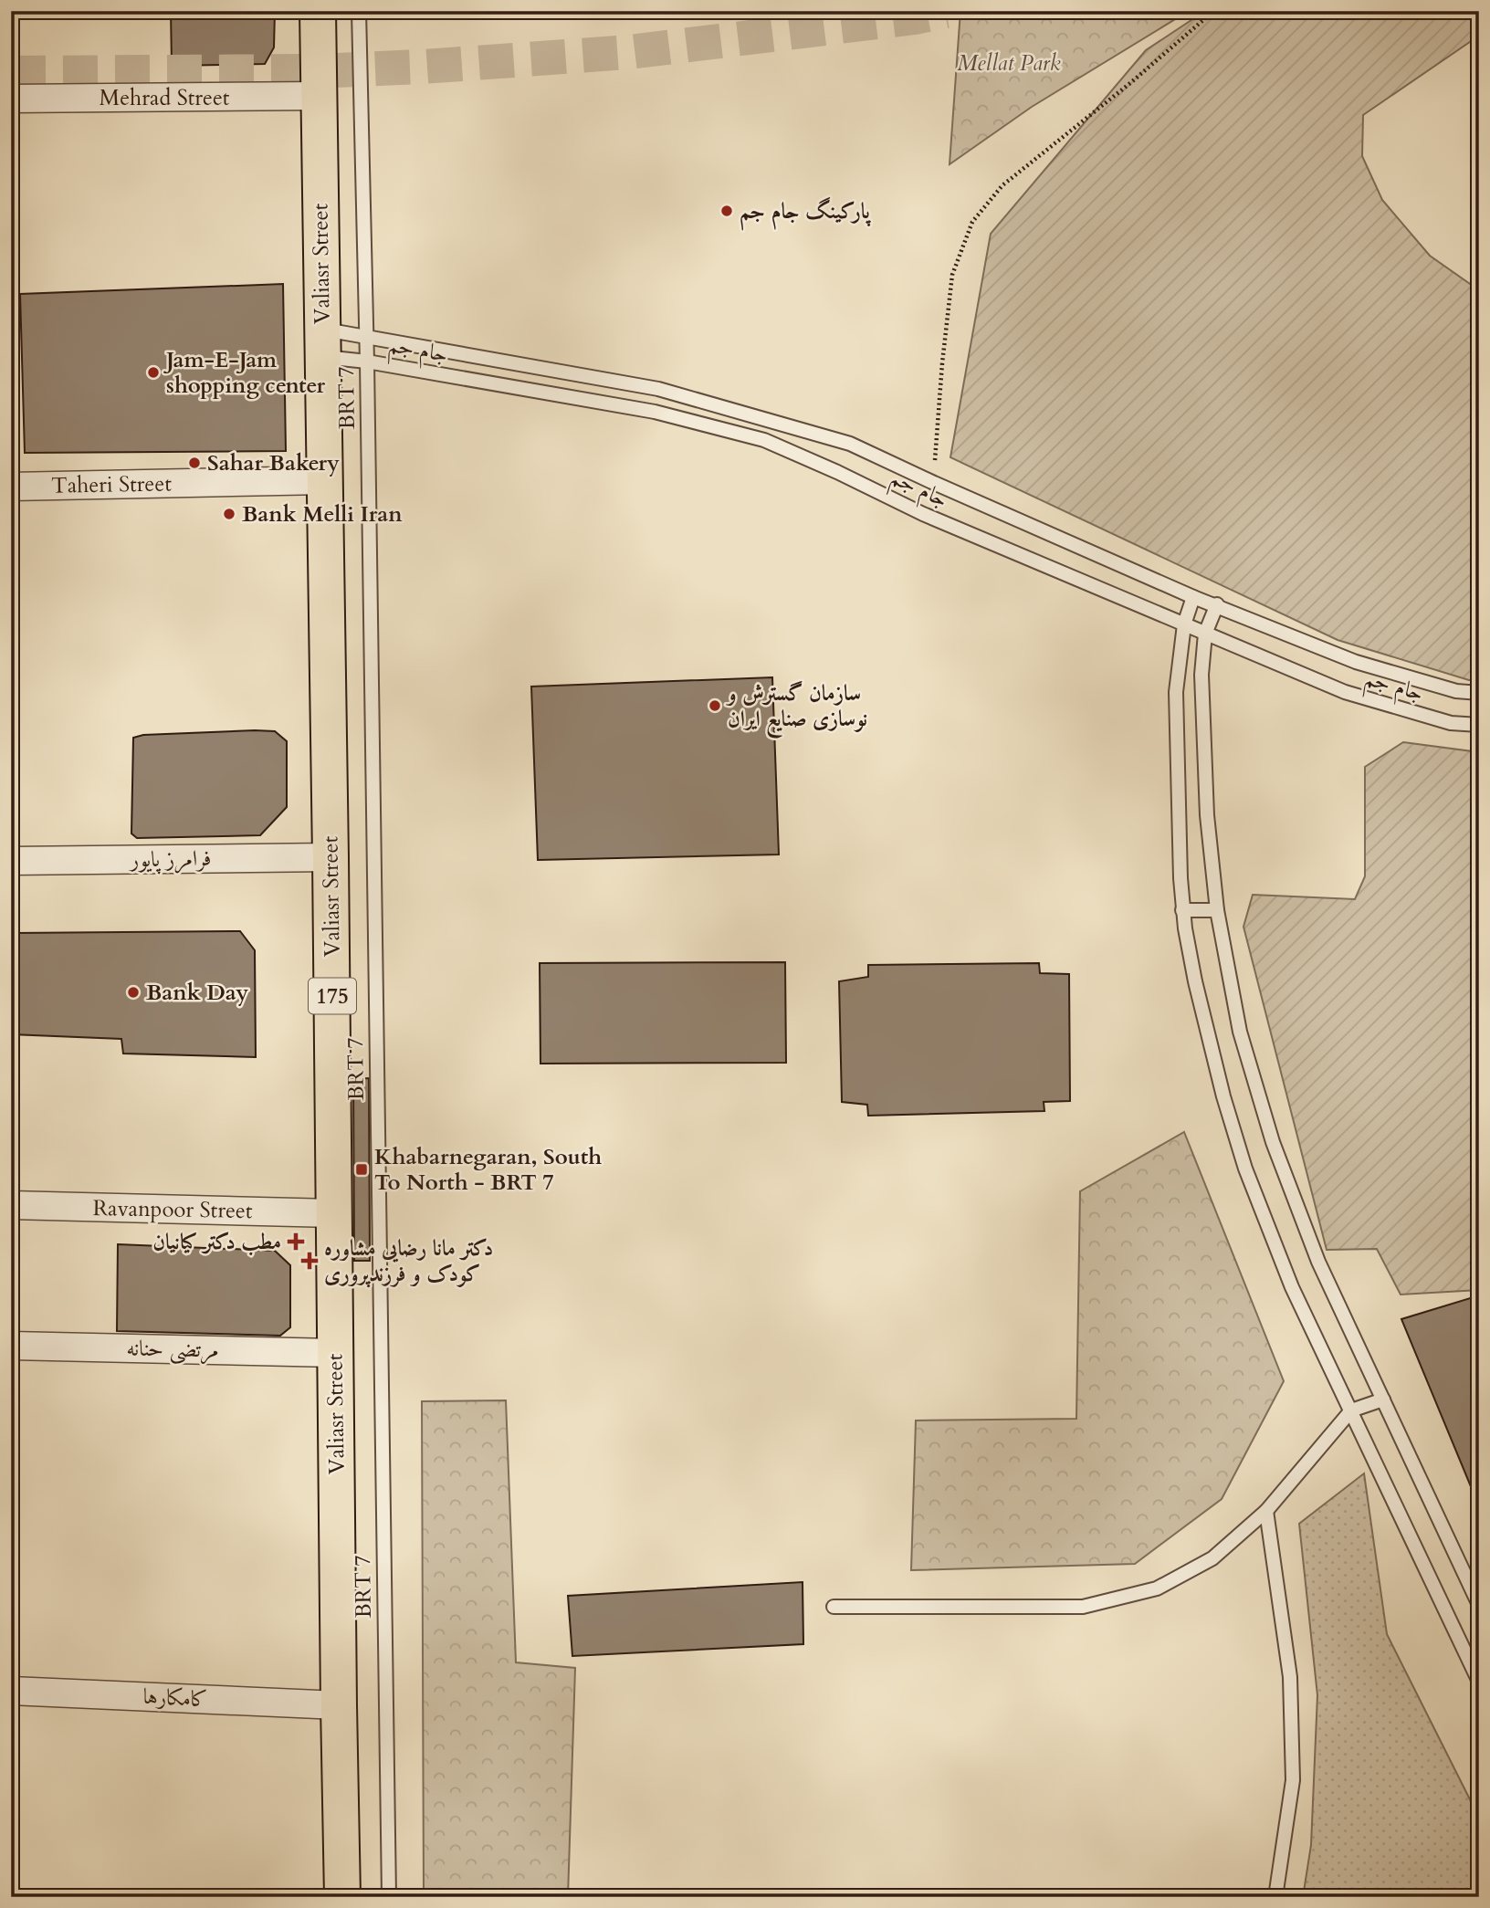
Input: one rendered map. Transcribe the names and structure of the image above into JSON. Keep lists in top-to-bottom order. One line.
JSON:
{"streets":{"main road":["Valiasr Street","175"],"street":["Mehrad Street","Taheri Street","فرامرز پایور","Ravanpoor Street","مرتضی حنانه","کامکارها"],"lane":["جام جم","BRT 7"]},"crossings":[["Mehrad Street","Valiasr Street"],["Valiasr Street","جام جم"],["Valiasr Street","Taheri Street"],["Valiasr Street","فرامرز پایور"],["Valiasr Street","Ravanpoor Street"],["Valiasr Street","مرتضی حنانه"],["Valiasr Street","کامکارها"],["جام جم","BRT 7"]],"parks":["Mellat Park"],"places":{"other":["پارکینگ جام جم","Jam-E-Jam shopping center","Sahar Bakery","Bank Melli Iran","سازمان گسترش و نوسازی صنایع ایران","Bank Day"],"transit":["Khabarnegaran, South To North - BRT 7"],"health":["مطب دکتر کیانیان","دکتر مانا رضایی مشاوره کودک و فرزندپروری"]}}
